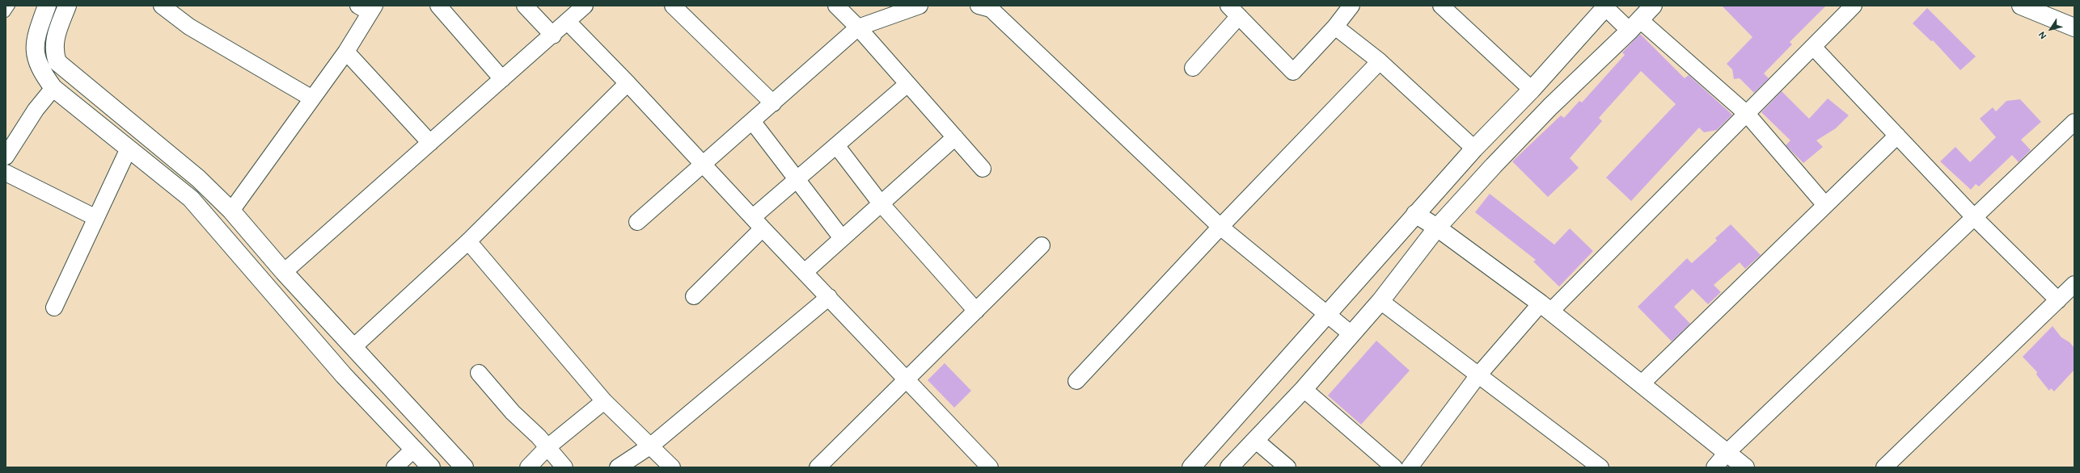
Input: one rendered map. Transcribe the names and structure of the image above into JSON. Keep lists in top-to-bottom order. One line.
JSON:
{"north":"bottom left"}
